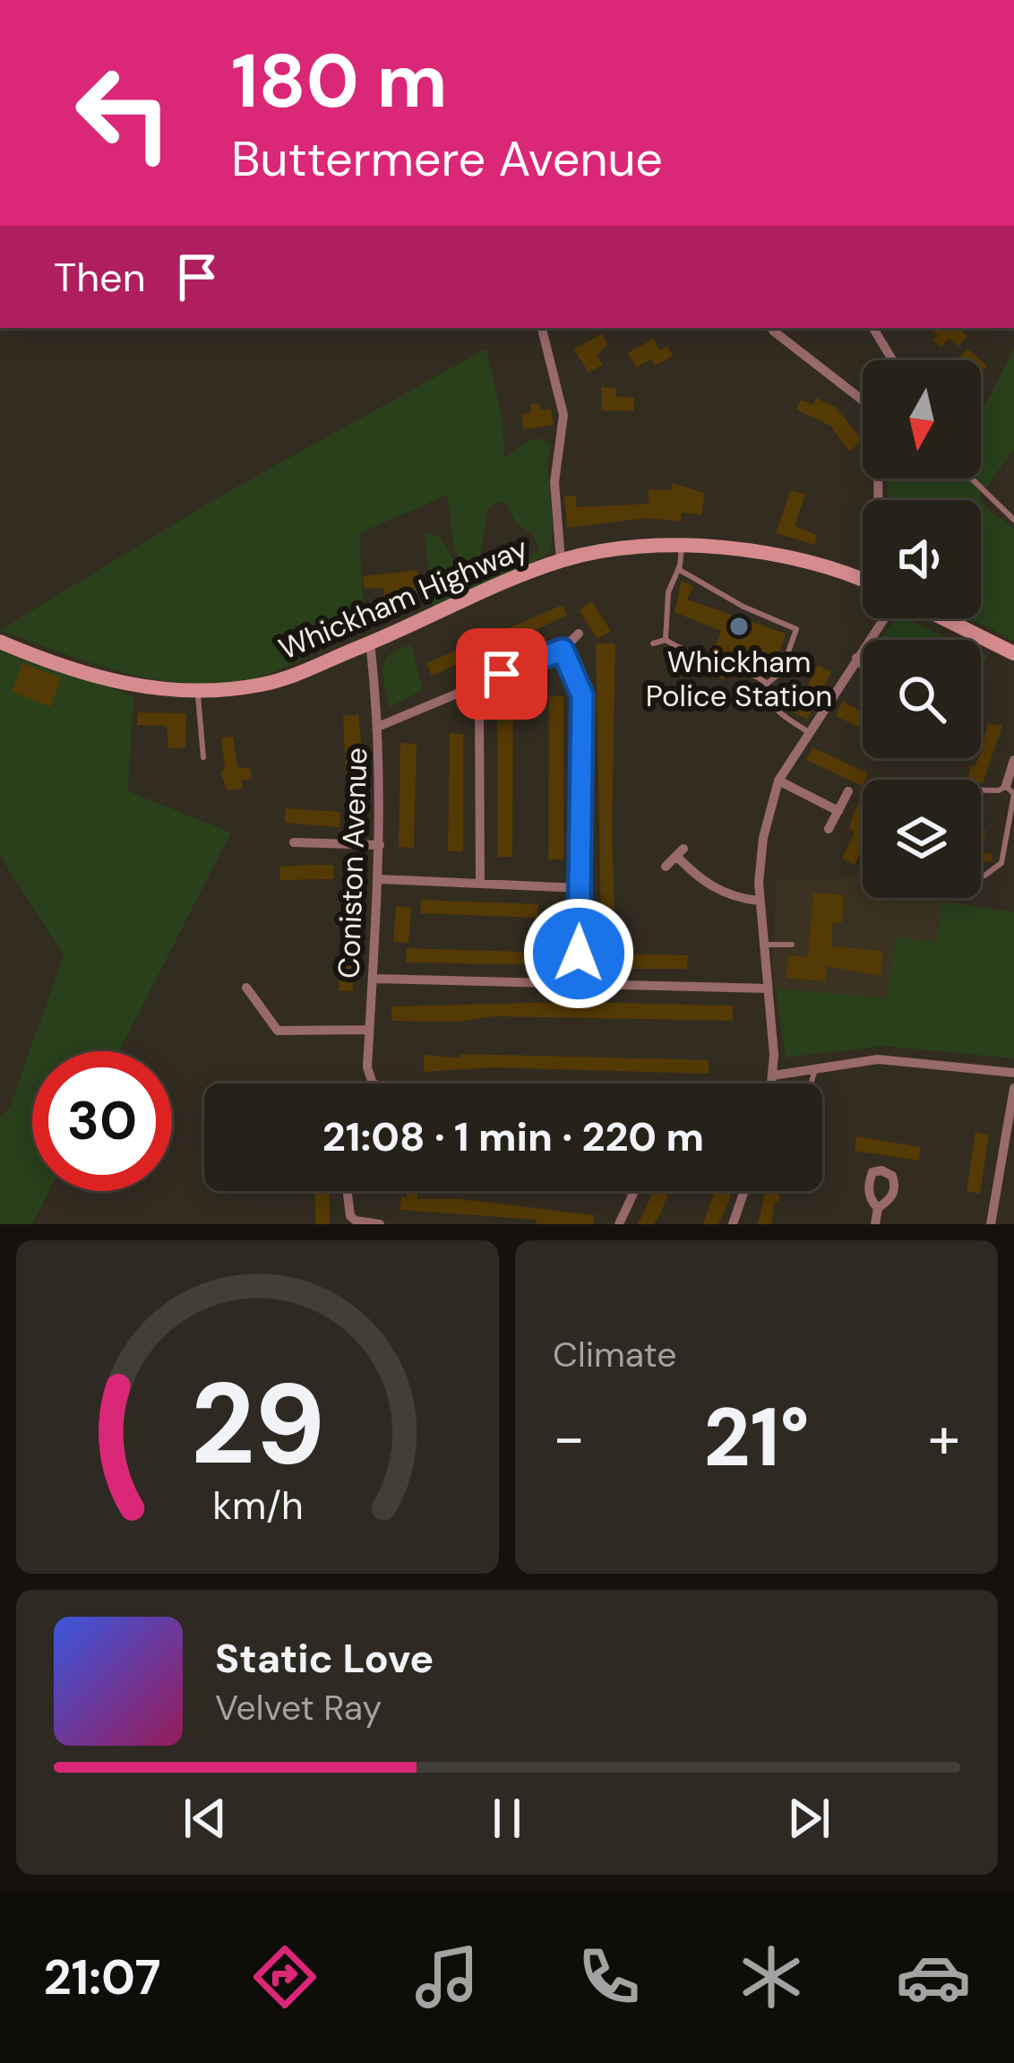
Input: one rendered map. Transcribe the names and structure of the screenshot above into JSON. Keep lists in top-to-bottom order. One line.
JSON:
{"streets":{"main road":["Whickham Highway"],"street":["Coniston Avenue"]},"crossings":[["Whickham Highway","Coniston Avenue"]],"places":["Whickham Police Station"],"north":"bottom","page":{"turn":["180 m","Buttermere Avenue"],"then":"Then","limit":"30","trip":"21:08 · 1 min · 220 m","tile":"Climate","heat":["−","21°","+"],"song":["Static Love","Velvet Ray"],"tabs":"21:07","gauge":["29","km/h"]}}
